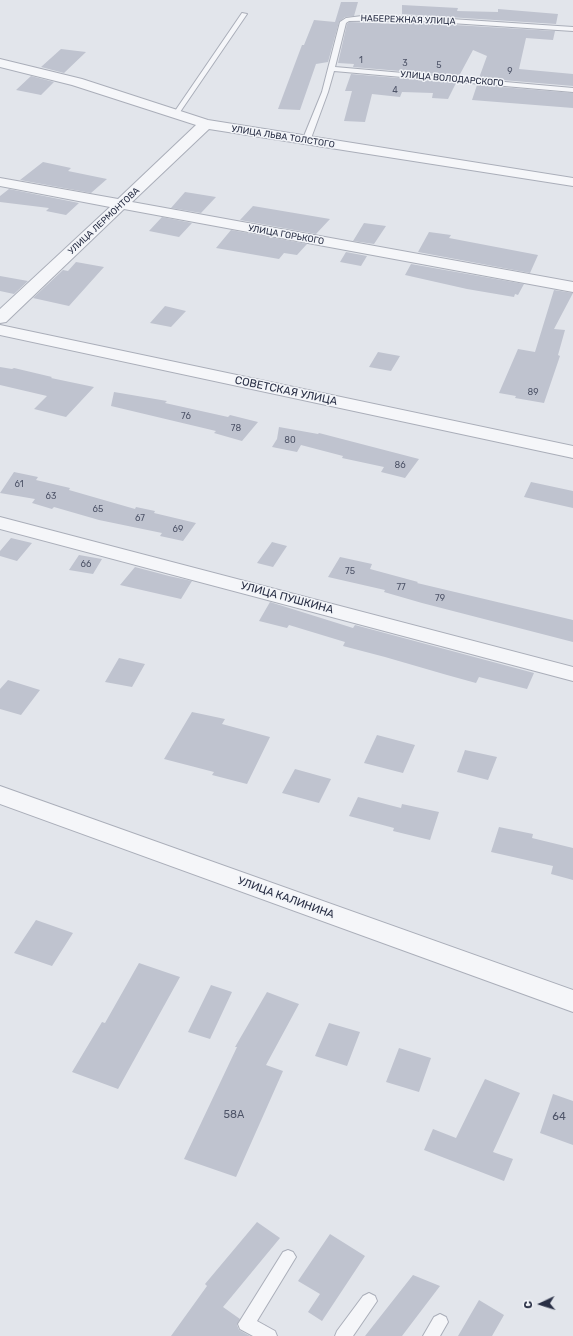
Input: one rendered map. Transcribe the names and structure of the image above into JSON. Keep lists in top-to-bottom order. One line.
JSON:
{"streets":{"street":["УЛИЦА ЛЬВА ТОЛСТОГО","УЛИЦА ЛЕРМОНТОВА","УЛИЦА ГОРЬКОГО","СОВЕТСКАЯ УЛИЦА","УЛИЦА ПУШКИНА","УЛИЦА КАЛИНИНА"],"lane":["НАБЕРЕЖНАЯ УЛИЦА","УЛИЦА ВОЛОДАРСКОГО"]},"crossings":[["НАБЕРЕЖНАЯ УЛИЦА","УЛИЦА ВОЛОДАРСКОГО"],["НАБЕРЕЖНАЯ УЛИЦА","УЛИЦА ЛЬВА ТОЛСТОГО"],["УЛИЦА ЛЬВА ТОЛСТОГО","УЛИЦА ЛЕРМОНТОВА"],["УЛИЦА ЛЕРМОНТОВА","УЛИЦА ГОРЬКОГО"]],"house_numbers":["1","3","5","9","4","89","76","78","80","86","61","63","65","67","69","66","75","77","79","58А","64"],"north":"left"}
